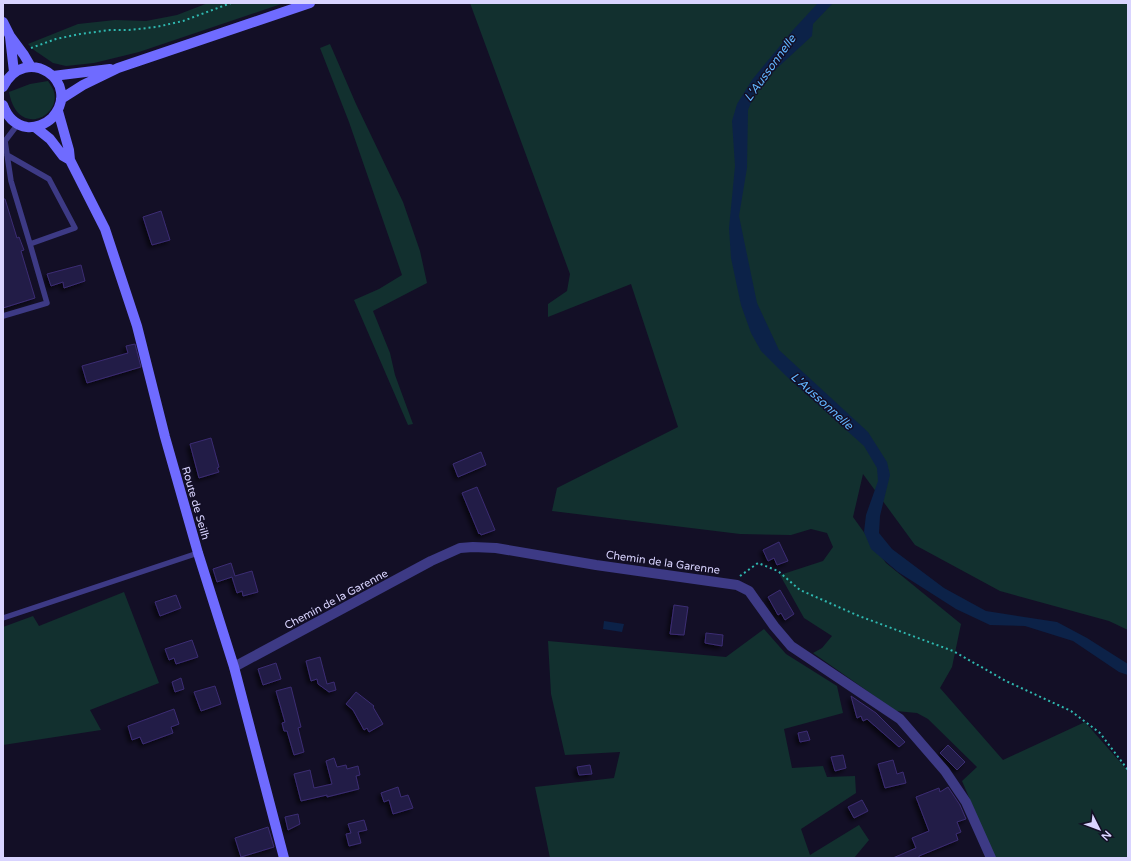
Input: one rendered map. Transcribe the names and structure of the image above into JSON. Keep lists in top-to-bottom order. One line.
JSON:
{"streets":{"street":["Route de Seilh","Chemin de la Garenne"]},"crossings":[["Route de Seilh","Chemin de la Garenne"]],"water":["L'Aussonnelle"],"north":"bottom right"}
